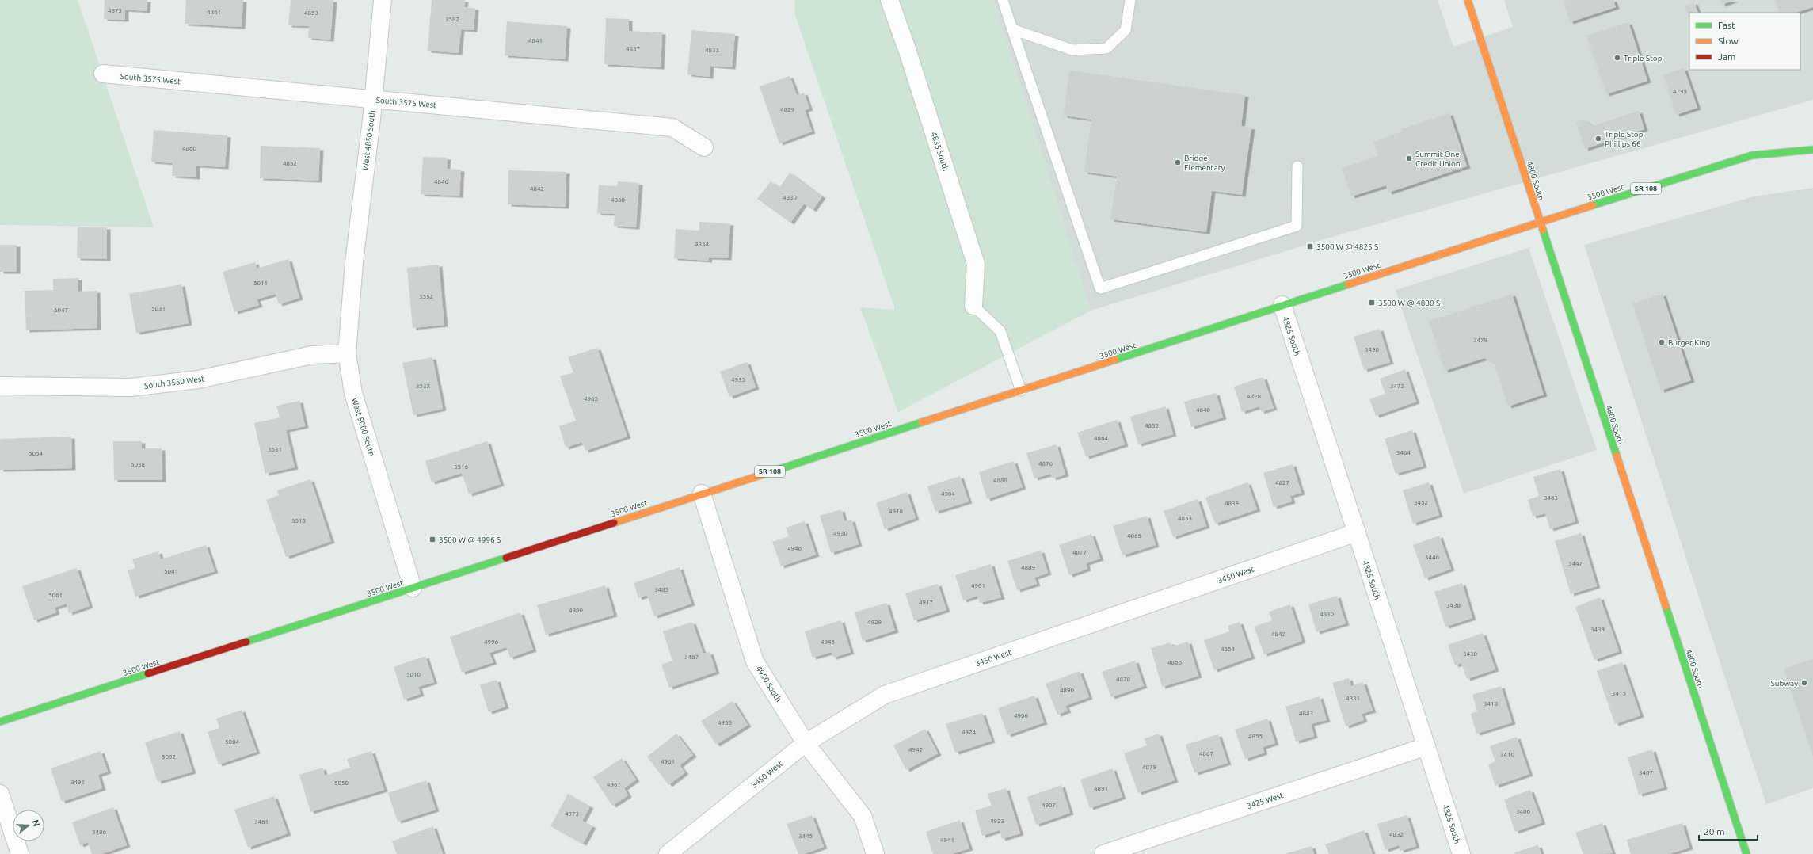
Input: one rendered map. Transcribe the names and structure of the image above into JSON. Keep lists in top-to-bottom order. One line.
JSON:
{"streets":{"main road":["4800 South","SR 108","3500 West"],"street":["South 3575 West","West 4850 South","4835 South","4825 South","South 3550 West","West 5000 South","3450 West","4950 South","3425 West"]},"crossings":[["South 3575 West","West 4850 South"],["West 4850 South","West 5000 South"],["4800 South","3500 West"],["3500 West","4825 South"],["3500 West","West 5000 South"],["3500 West","4950 South"],["4825 South","3450 West"],["4825 South","3425 West"],["South 3550 West","West 5000 South"],["3450 West","4950 South"]],"places":{"other":["Triple Stop","Triple Stop Phillips 66","Summit One Credit Union","Bridge Elementary","Burger King","Subway"],"transit":["3500 W @ 4825 S","3500 W @ 4830 S","3500 W @ 4996 S"]},"house_numbers":["4873","4861","4853","3582","4841","4837","4833","4795","4829","4860","4852","4846","4842","4830","4838","4834","5011","3552","5031","5047","3479","3490","4935","3532","3472","4828","4965","4840","4852","4864","3531","3464","5054","4876","5038","3516","4888","4827","4904","3463","3452","4839","4918","4853","3515","4930","4865","4946","4877","3446","3447","4889","5041","4901","3485","5061","4917","3438","4980","4830","4929","3439","4842","4996","4945","4854","3430","3467","4866","5010","4878","4890","3415","4831","3418","4843","4906","4955","4924","4855","5084","4942","4867","3410","5092","4961","4879","3407","3492","5050","4967","4891","4907","3406","4973","4923","3461","3486","4832","3445","4941"],"legend":["Fast","Slow","Jam"],"scale_bar":"20 m","north":"right"}
